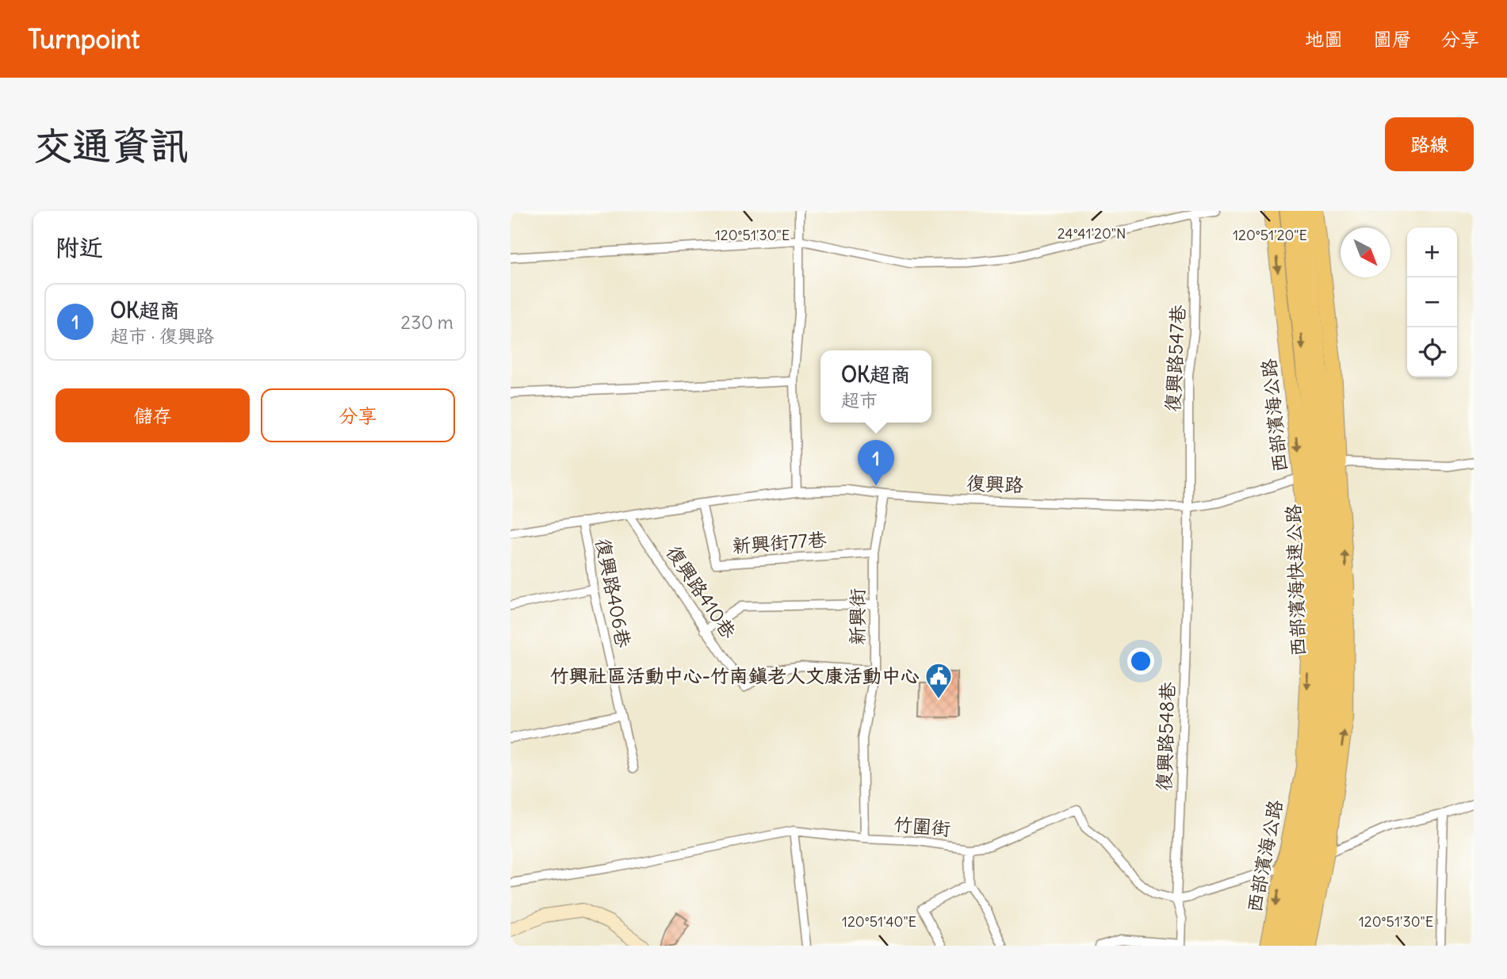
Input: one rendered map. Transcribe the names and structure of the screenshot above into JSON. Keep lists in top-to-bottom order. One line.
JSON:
{"streets":{"highway":["西部濱海快速公路"],"main road":["西部濱海公路"],"street":["復興路547巷","復興路","新興街77巷","復興路410巷","復興路406巷","新興街","復興路548巷","竹圍街"]},"crossings":[["復興路547巷","復興路"],["復興路547巷","復興路548巷"],["西部濱海公路","復興路"],["西部濱海公路","西部濱海快速公路"],["復興路","新興街77巷"],["復興路","西部濱海快速公路"],["復興路","復興路410巷"],["復興路","復興路406巷"],["復興路","新興街"],["復興路","復興路548巷"],["新興街77巷","新興街"],["復興路410巷","新興街"],["新興街","竹圍街"],["復興路548巷","竹圍街"]],"places":{"public building":["竹興社區活動中心-竹南鎮老人文康活動中心"]},"north":"bottom right","page":{"header":"Turnpoint","nav":["地圖","圖層","分享"],"buttons":["路線",["儲存","分享"]],"title":"交通資訊","heading":"附近","map_buttons":["+","−"],"list":[{"mark":"1","name":"OK超商","note":"超市 · 復興路","value":"230 m"}],"popup":["OK超商","超市"],"pins":"1"},"coordinates":["24°41'20\"N","120°51'30\"E","120°51'20\"E","120°51'40\"E"]}
